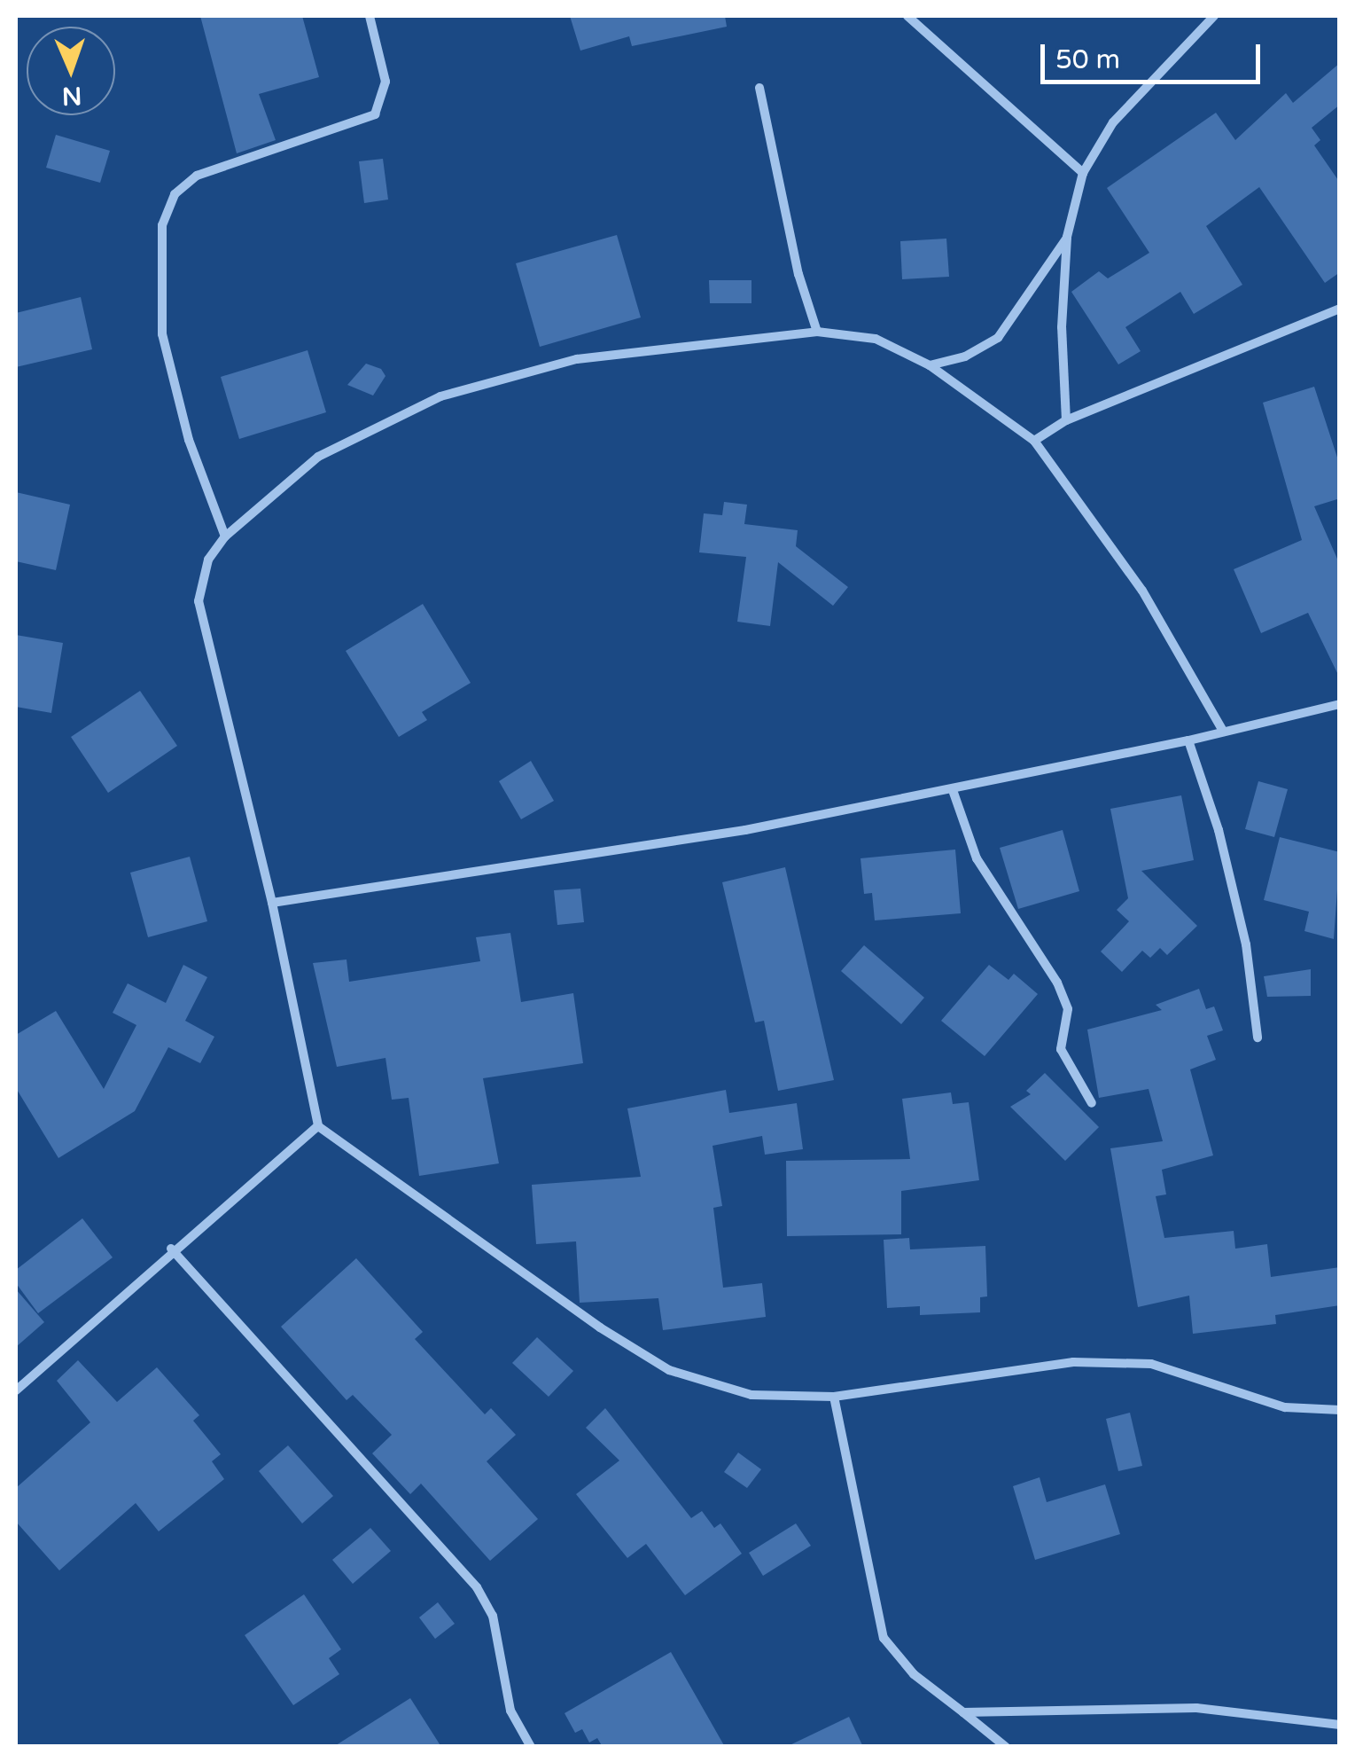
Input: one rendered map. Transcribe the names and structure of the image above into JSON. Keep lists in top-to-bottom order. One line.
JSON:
{"scale_bar":"50 m","north":"bottom"}
